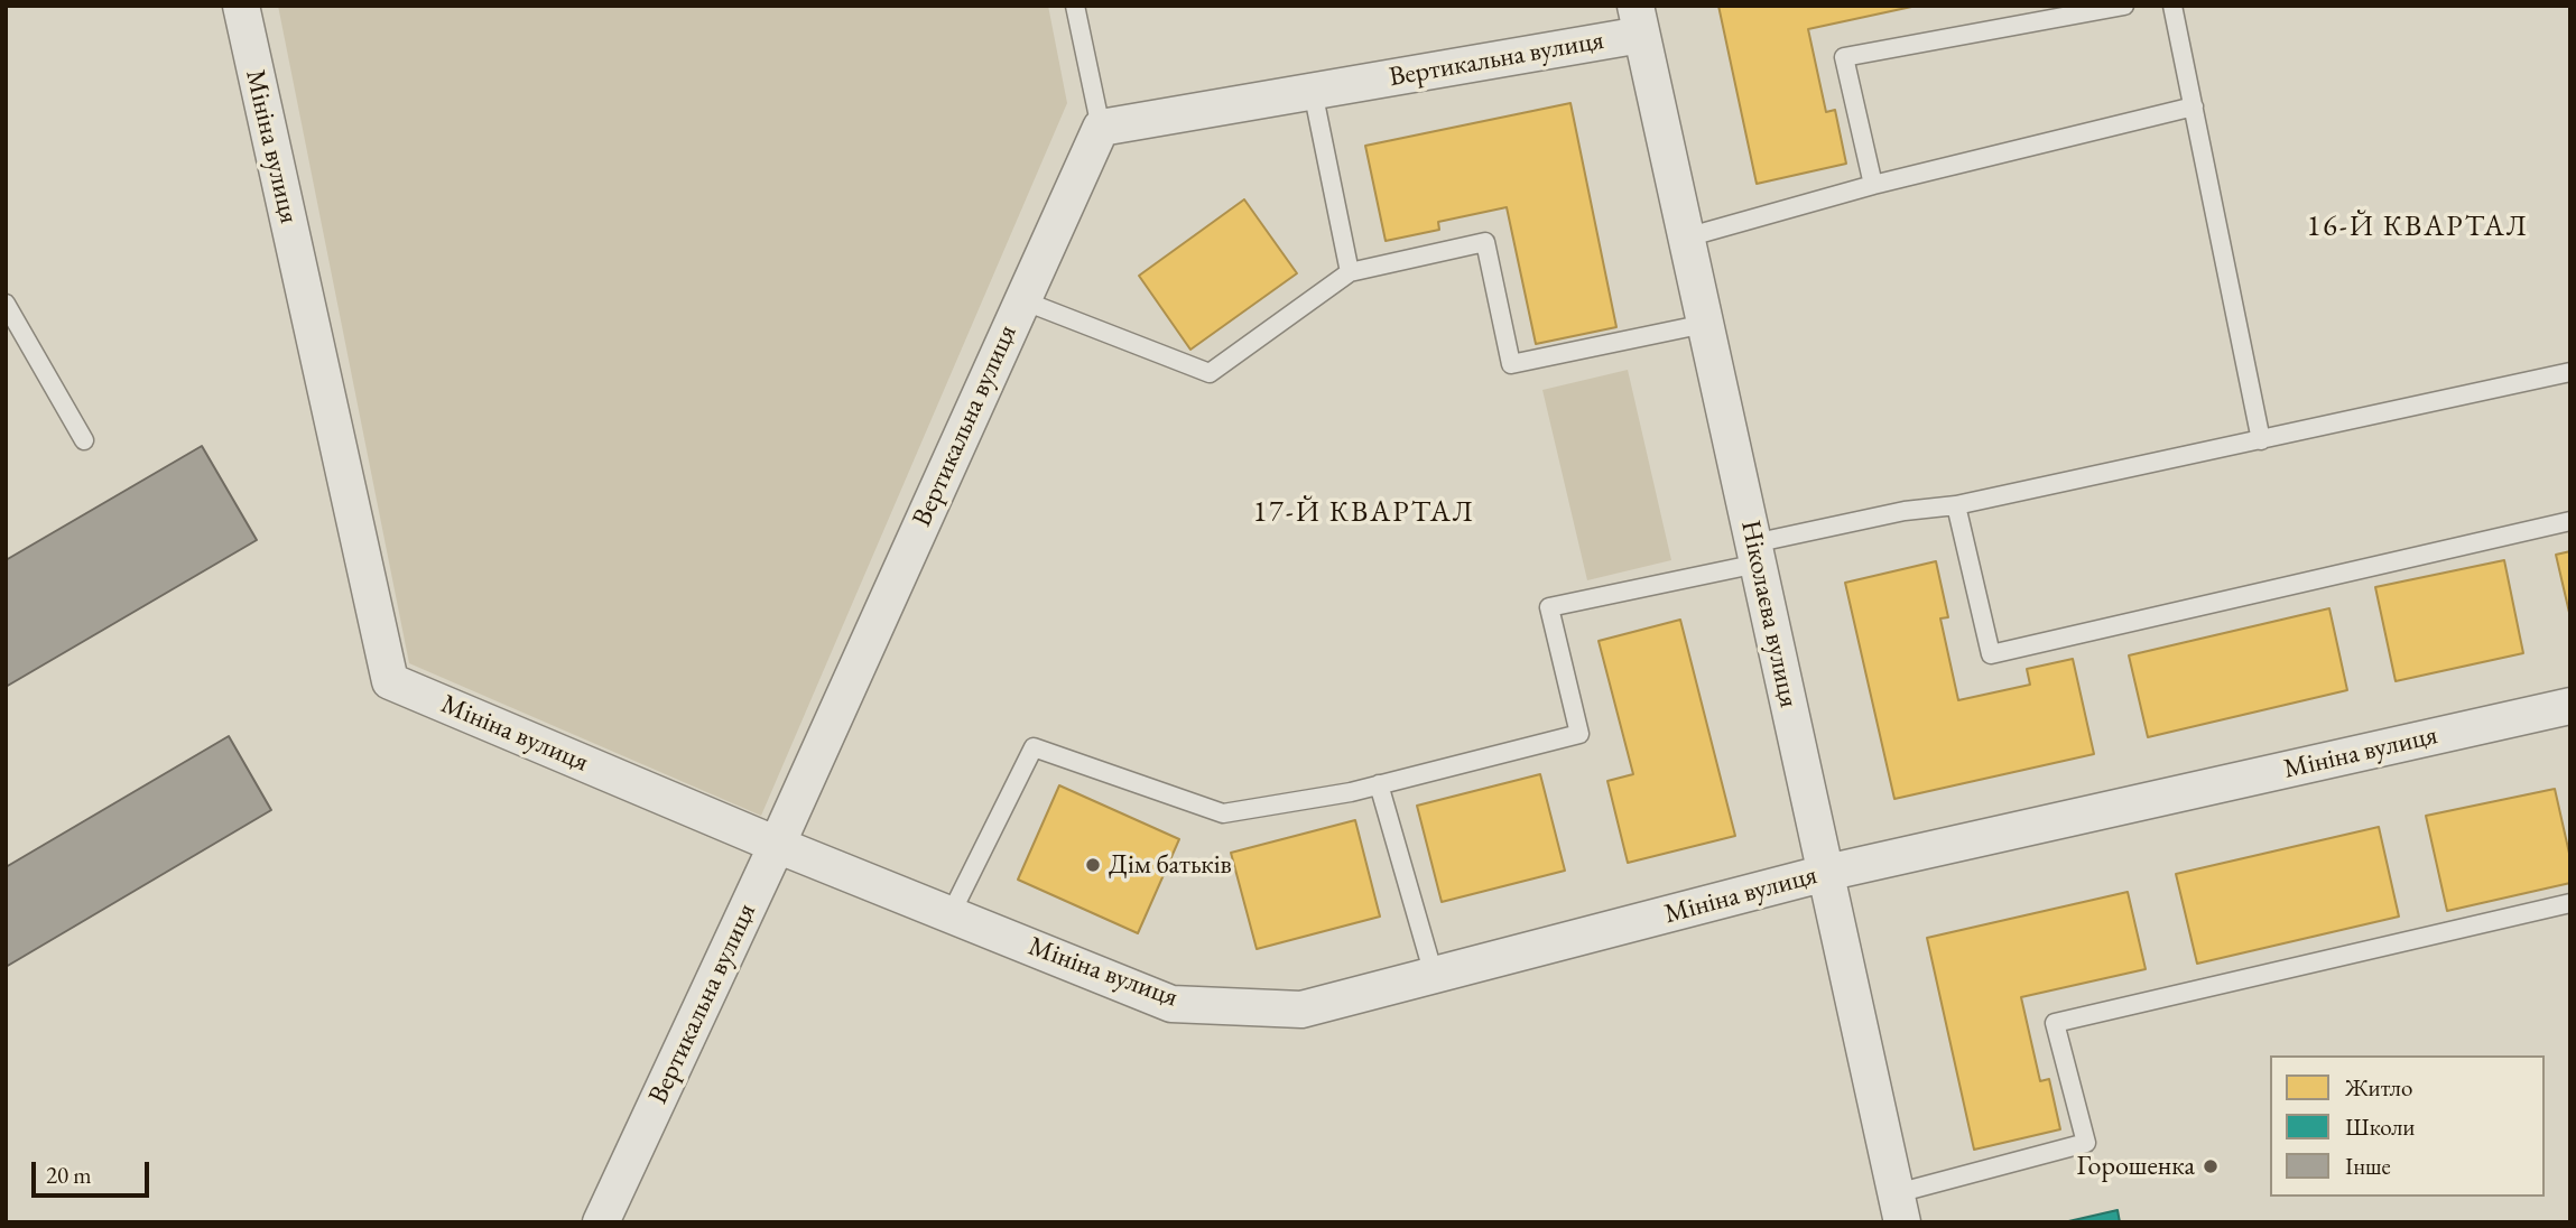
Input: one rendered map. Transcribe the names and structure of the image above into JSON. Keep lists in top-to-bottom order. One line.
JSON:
{"streets":{"street":["Вертикальна вулиця","Мініна вулиця","Ніколаєва вулиця"]},"crossings":[["Вертикальна вулиця","Мініна вулиця"],["Вертикальна вулиця","Ніколаєва вулиця"],["Мініна вулиця","Ніколаєва вулиця"]],"districts":["16-Й КВАРТАЛ","17-Й КВАРТАЛ"],"places":["Дім батьків","Горошенка"],"legend":["Житло","Школи","Інше"],"scale_bar":"20 m"}
